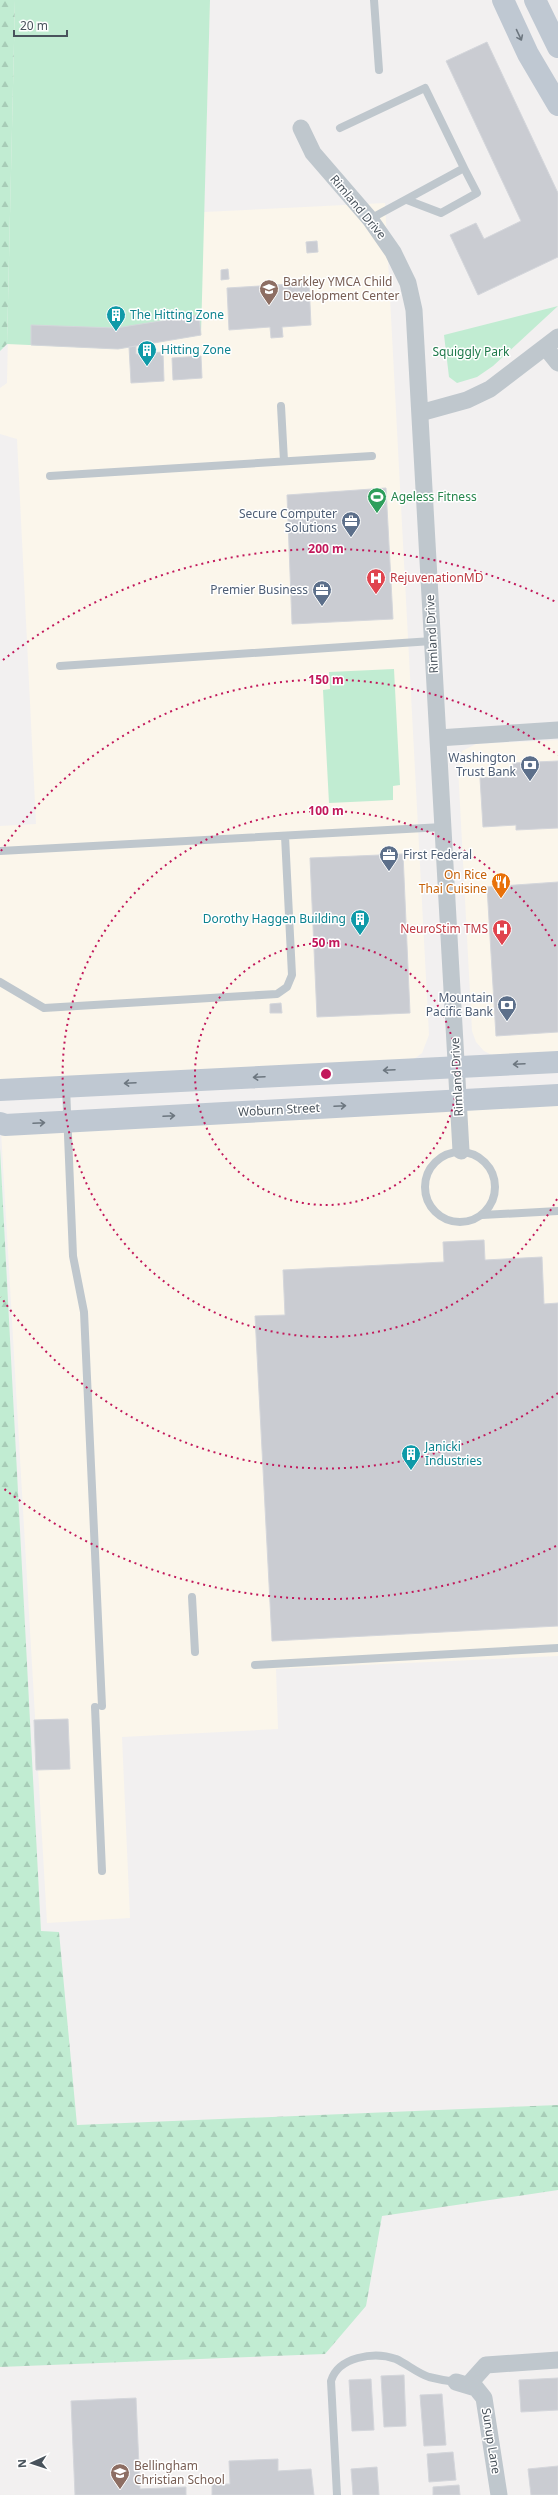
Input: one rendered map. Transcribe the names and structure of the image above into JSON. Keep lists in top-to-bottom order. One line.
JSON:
{"streets":{"main road":["Woburn Street"],"street":["Rimland Drive","Sunup Lane"]},"crossings":[["Rimland Drive","Woburn Street"]],"parks":["Squiggly Park"],"places":{"school or university":["Barkley YMCA Child Development Center","Bellingham Christian School"],"building":["The Hitting Zone","Hitting Zone","Dorothy Haggen Building","Janicki Industries"],"sports":["Ageless Fitness"],"office":["Secure Computer Solutions","Premier Business","First Federal"],"hospital":["RejuvenationMD","NeuroStim TMS"],"bank":["Washington Trust Bank","Mountain Pacific Bank"],"restaurant":["On Rice Thai Cuisine"]},"scale_bar":"20 m","north":"left","rings":["200 m","150 m","100 m","50 m"]}
